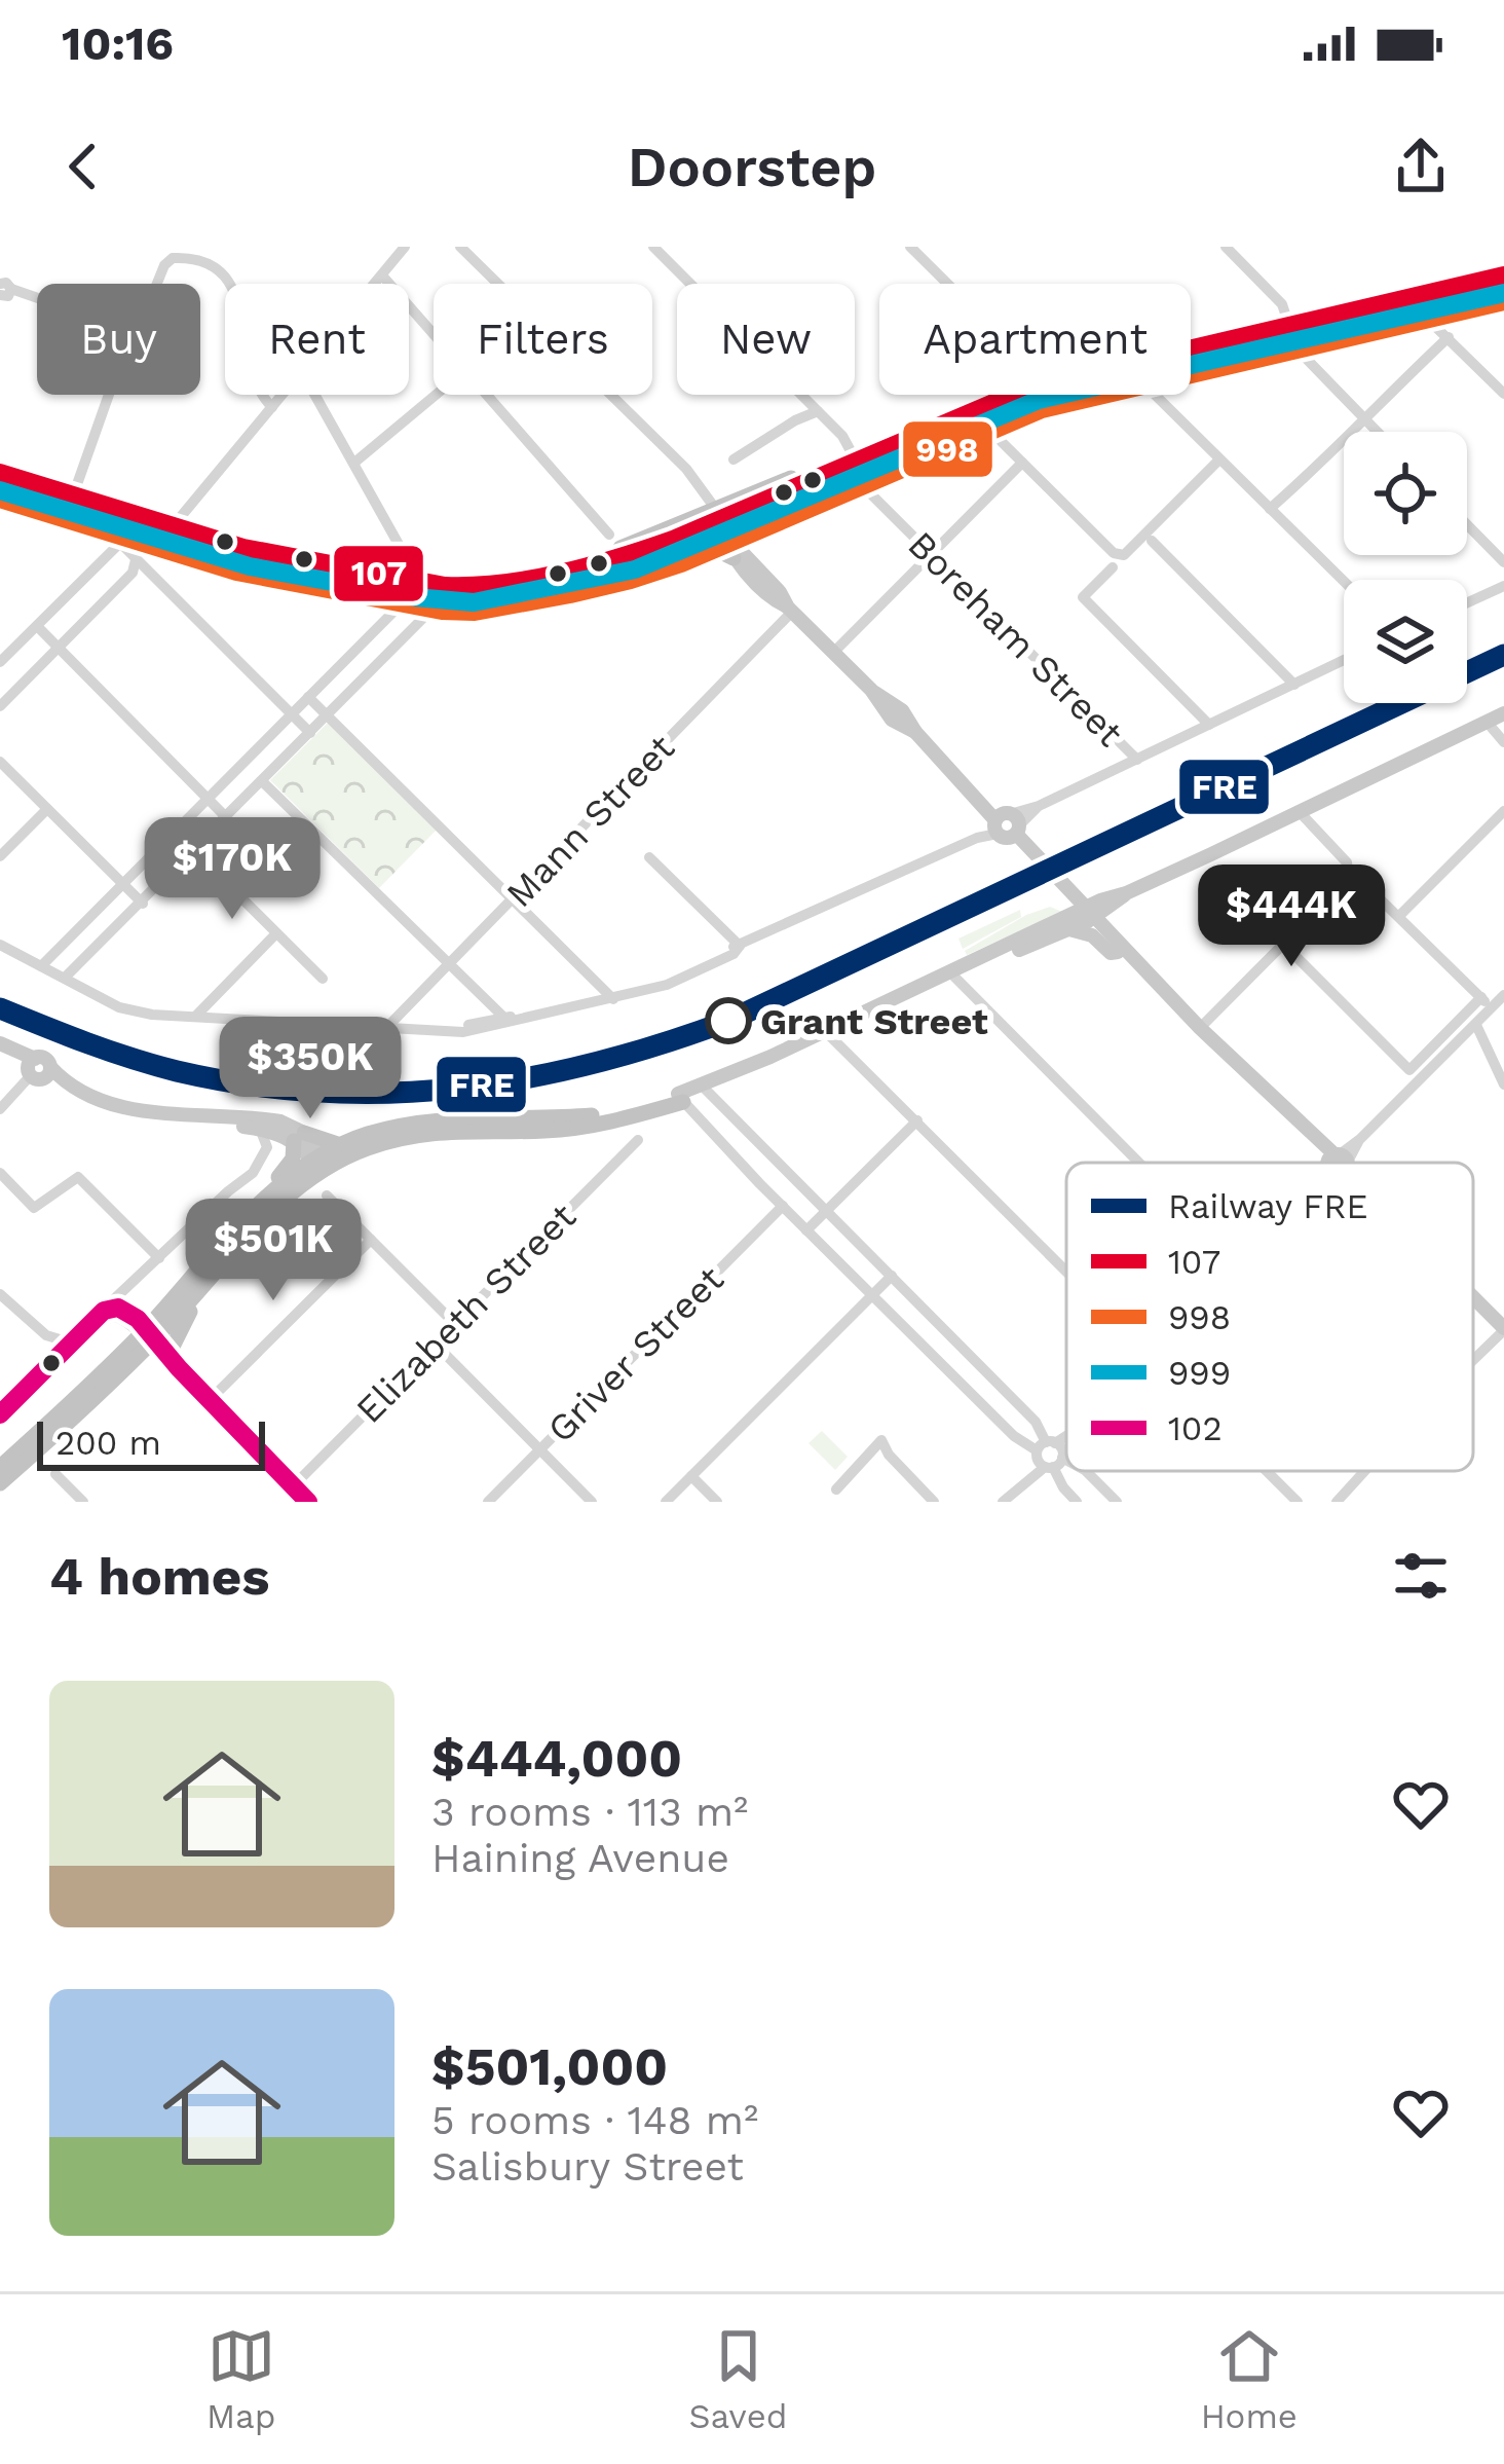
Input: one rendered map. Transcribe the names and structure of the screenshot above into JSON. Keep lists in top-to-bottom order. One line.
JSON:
{"streets":{"street":["Boreham Street","Mann Street","Elizabeth Street","Griver Street"]},"places":["Grant Street"],"lines":["transit line 107","transit line 999","transit line 998","rail line FRE","transit line 102"],"legend":["Railway FRE","107","998","999","102"],"scale_bar":"200 m","page":{"status":"10:16","header":"Doorstep","chip":["Buy","Rent","Filters","New","Apartment"],"price":["$170K","$444K","$350K","$501K"],"scale":"200 m","heading":"4 homes","list":[{"name":"$444,000","note":"3 rooms · 113 m² · Haining Avenue"},{"name":"$501,000","note":"5 rooms · 148 m² · Salisbury Street"}],"tabs":["Map","Saved","Home"]}}
